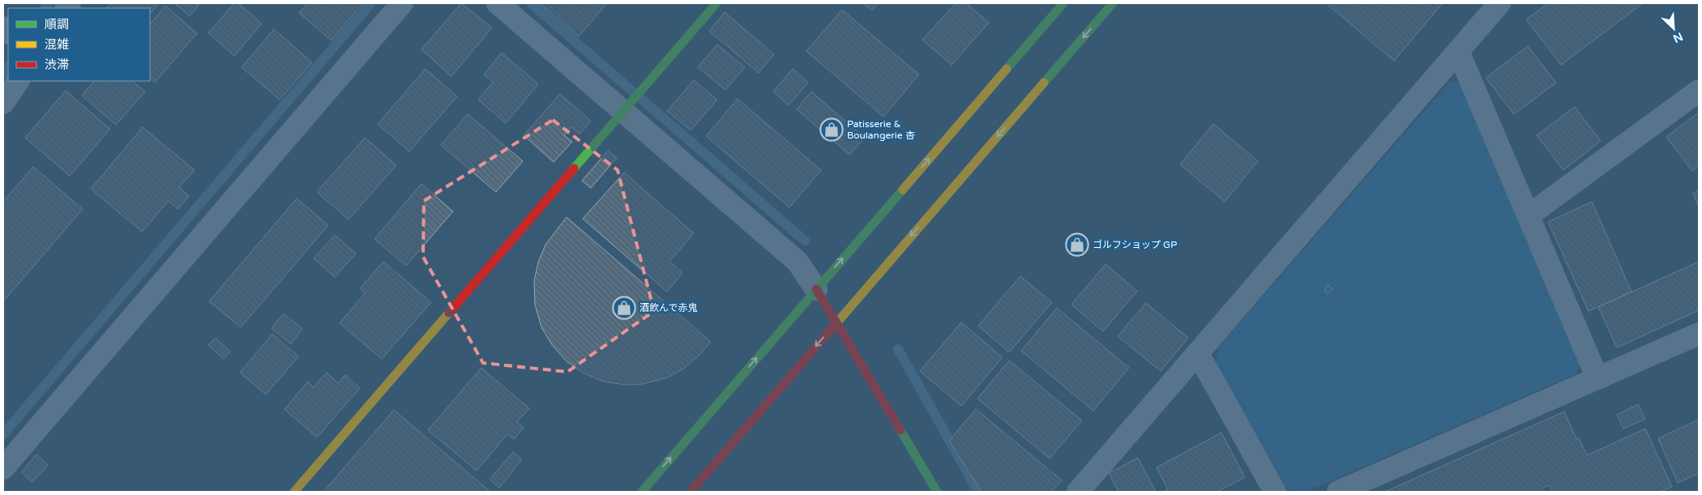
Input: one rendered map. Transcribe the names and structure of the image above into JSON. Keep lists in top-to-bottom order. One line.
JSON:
{"places":{"shop":["Patisserie & Boulangerie 杏","ゴルフショップ GP","酒飲んで赤鬼"]},"legend":["順調","混雑","渋滞"],"north":"bottom right"}
